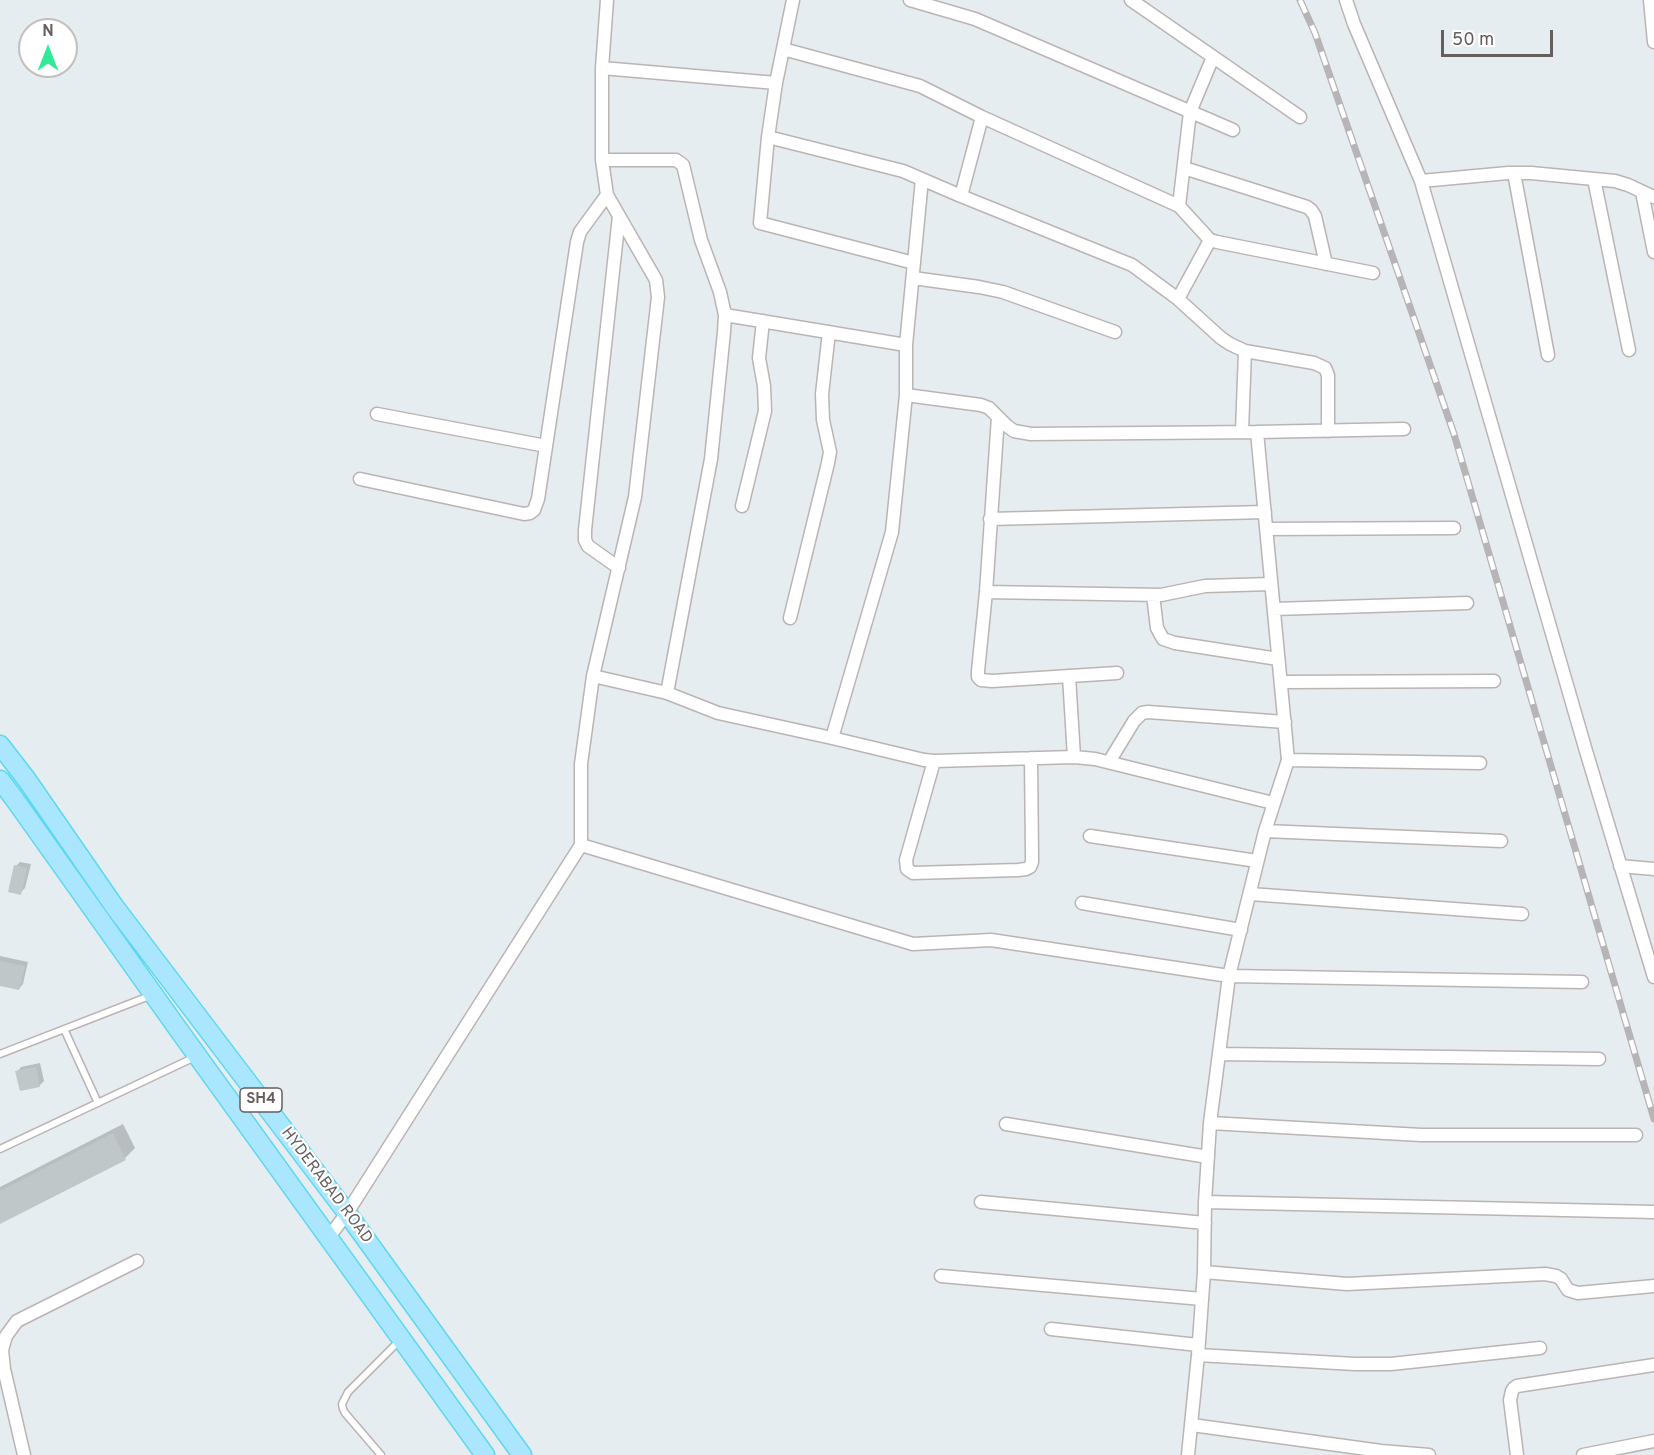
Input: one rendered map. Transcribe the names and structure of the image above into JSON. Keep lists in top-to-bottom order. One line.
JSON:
{"streets":{"main road":["SH4","HYDERABAD ROAD"]},"scale_bar":"50 m","north":"top"}
